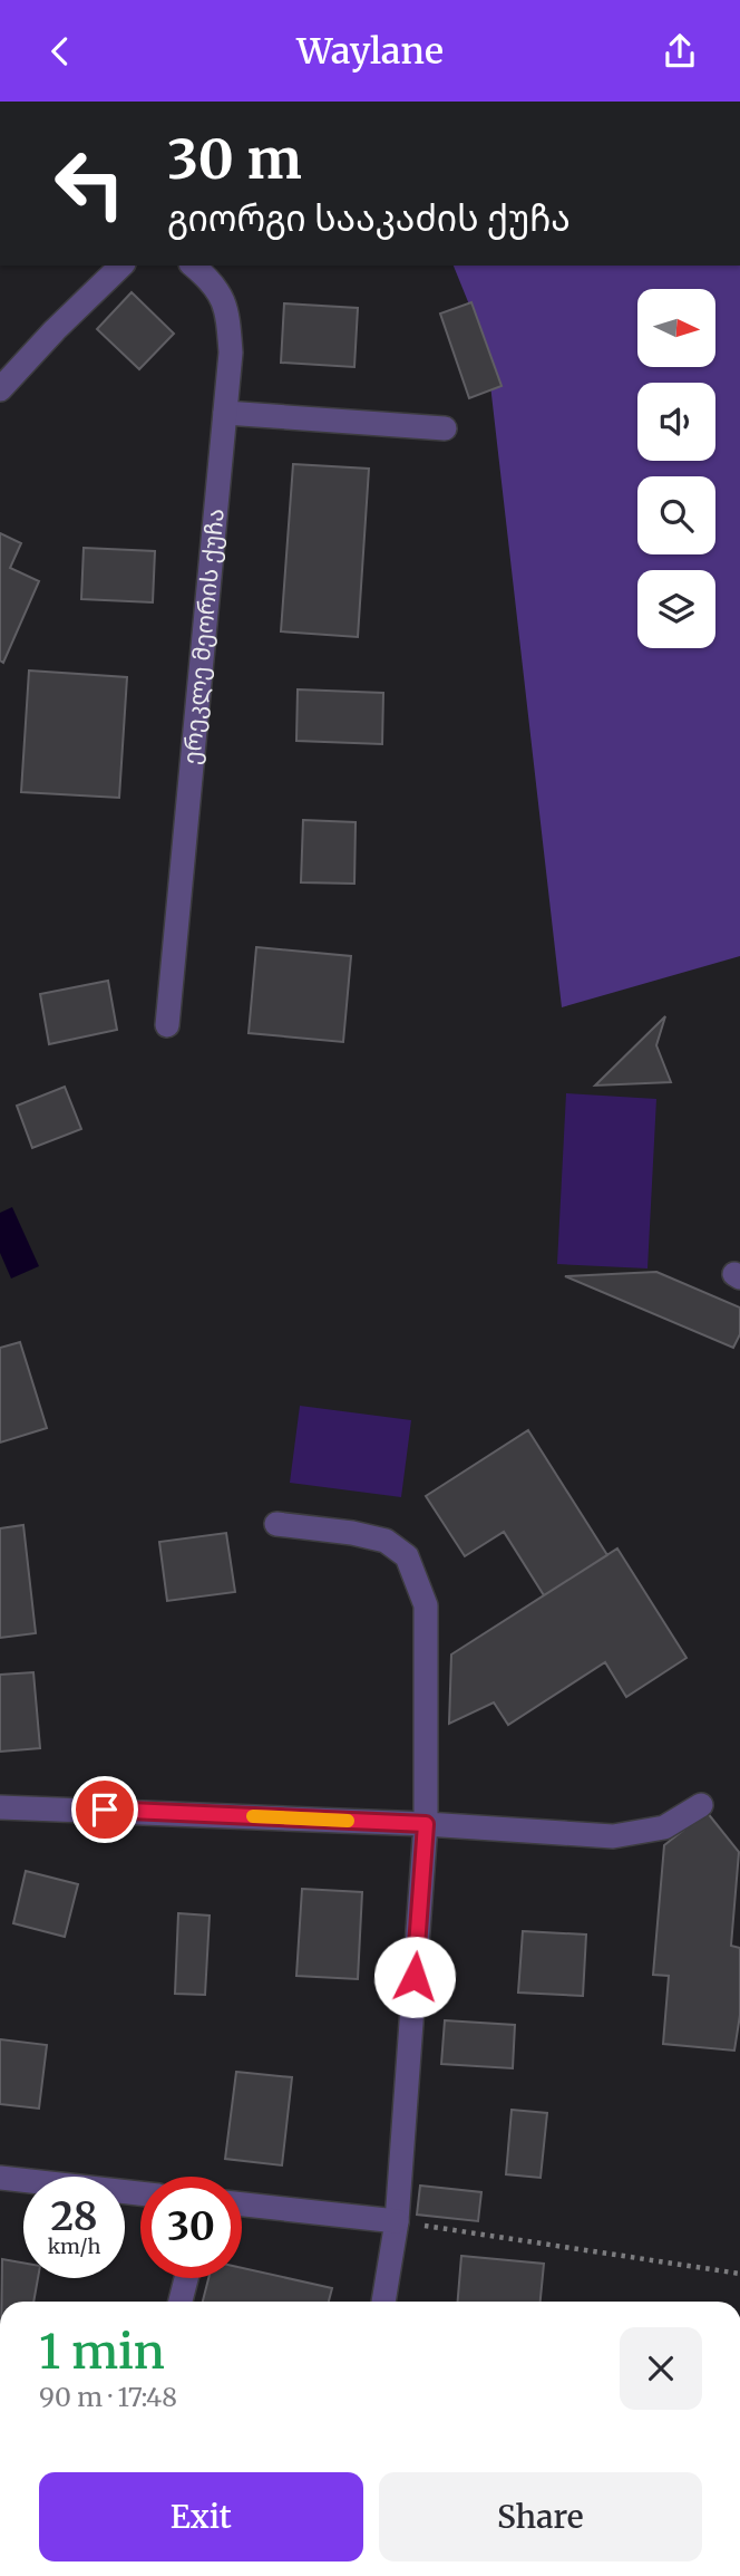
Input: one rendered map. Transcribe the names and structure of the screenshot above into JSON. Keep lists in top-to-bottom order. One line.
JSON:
{"streets":{"street":["ერეკლე მეორის ქუჩა"]},"north":"right","page":{"header":"Waylane","turn":["30 m","გიორგი სააკაძის ქუჩა"],"speed":"28 km/h","limit":"30","heading":["1 min","90 m · 17:48"],"buttons":["Exit","Share"]}}
